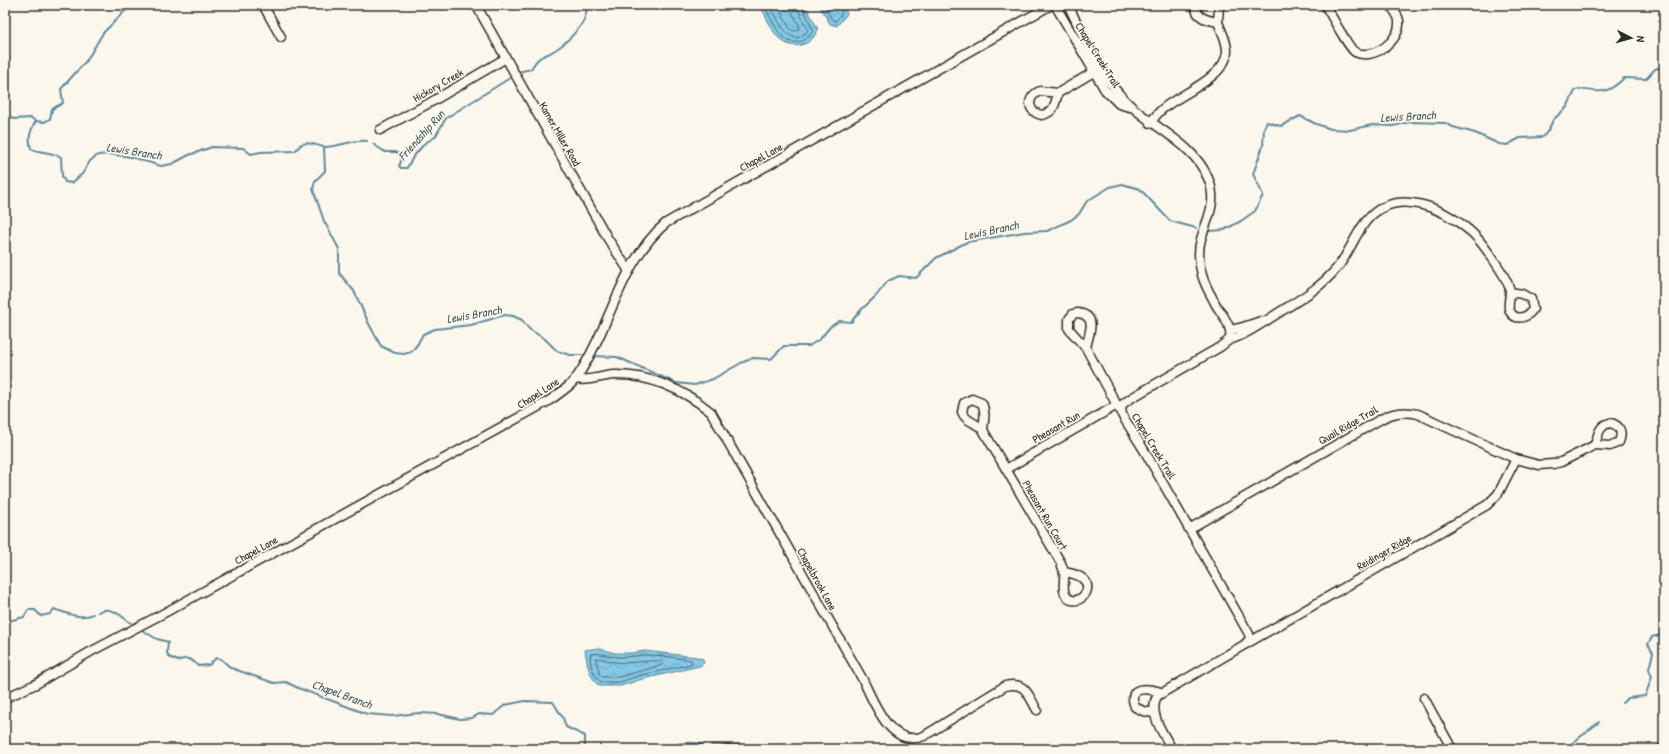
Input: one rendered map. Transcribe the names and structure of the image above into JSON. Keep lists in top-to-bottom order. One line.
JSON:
{"streets":{"street":["Chapel Creek Trail","Hickory Creek","Kamer Miller Road","Chapel Lane","Quail Ridge Trail","Pheasant Run","Pheasant Run Court","Reidinger Ridge","Chapelbrook Lane"]},"crossings":[["Chapel Creek Trail","Quail Ridge Trail"],["Chapel Creek Trail","Reidinger Ridge"],["Hickory Creek","Kamer Miller Road"],["Kamer Miller Road","Chapel Lane"],["Chapel Lane","Chapelbrook Lane"],["Quail Ridge Trail","Reidinger Ridge"],["Pheasant Run","Pheasant Run Court"]],"water":["Lewis Branch","Friendship Run","Chapel Branch"],"north":"right"}
